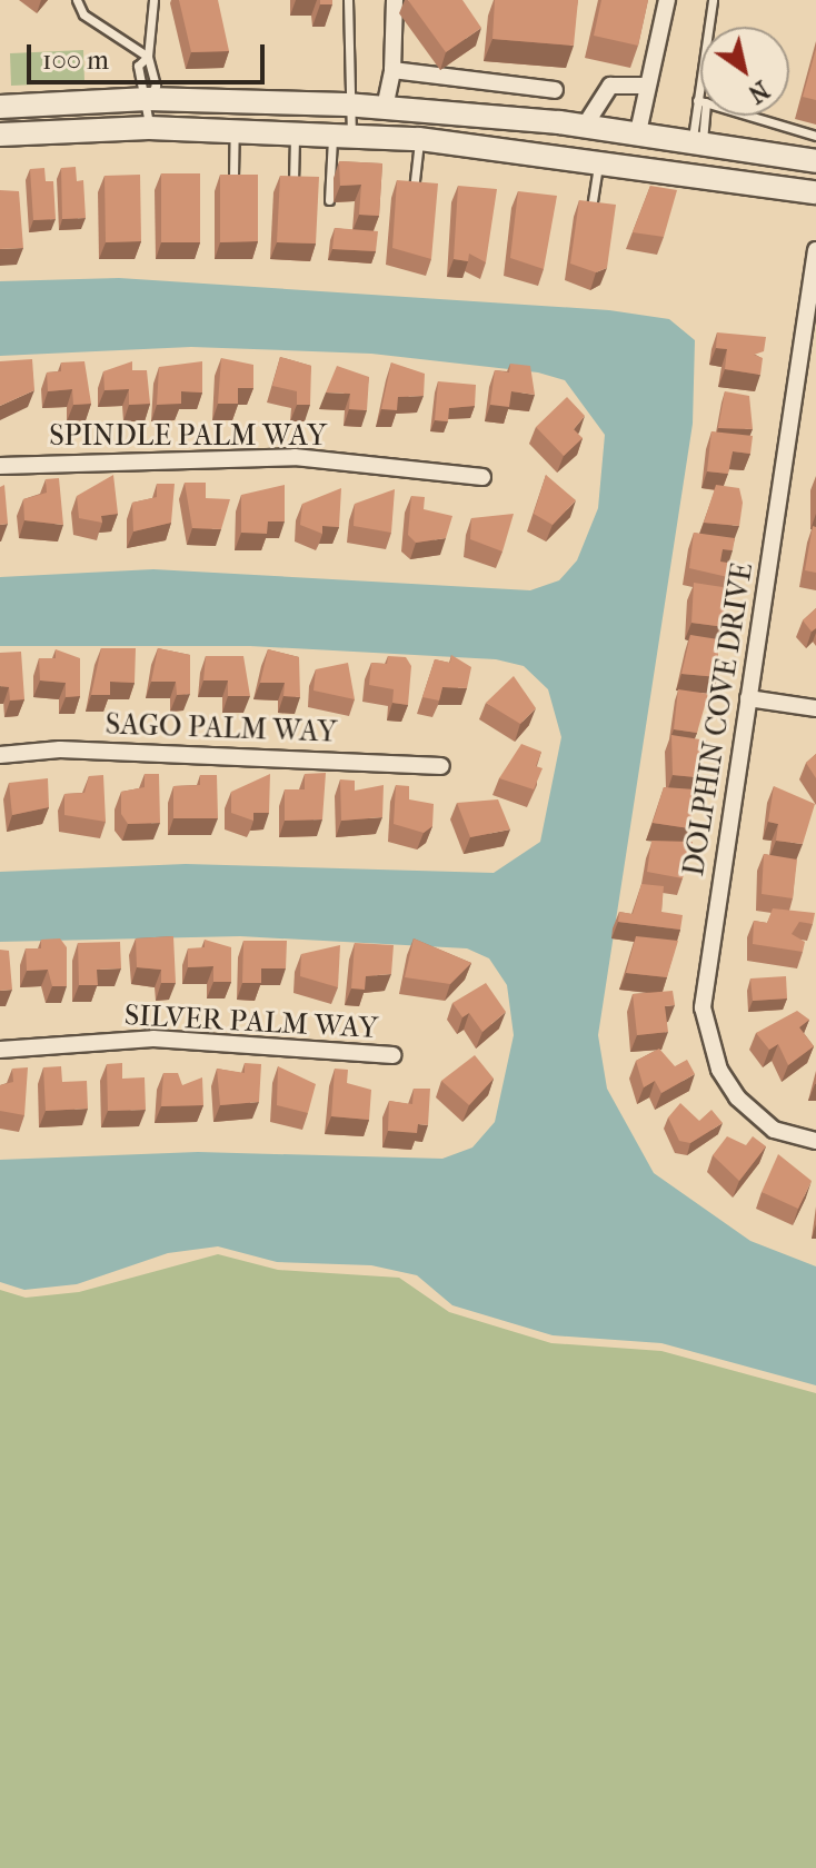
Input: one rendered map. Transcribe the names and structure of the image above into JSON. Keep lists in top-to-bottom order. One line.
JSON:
{"streets":{"street":["SPINDLE PALM WAY","DOLPHIN COVE DRIVE","SAGO PALM WAY","SILVER PALM WAY"]},"scale_bar":"100 m","north":"bottom right"}
